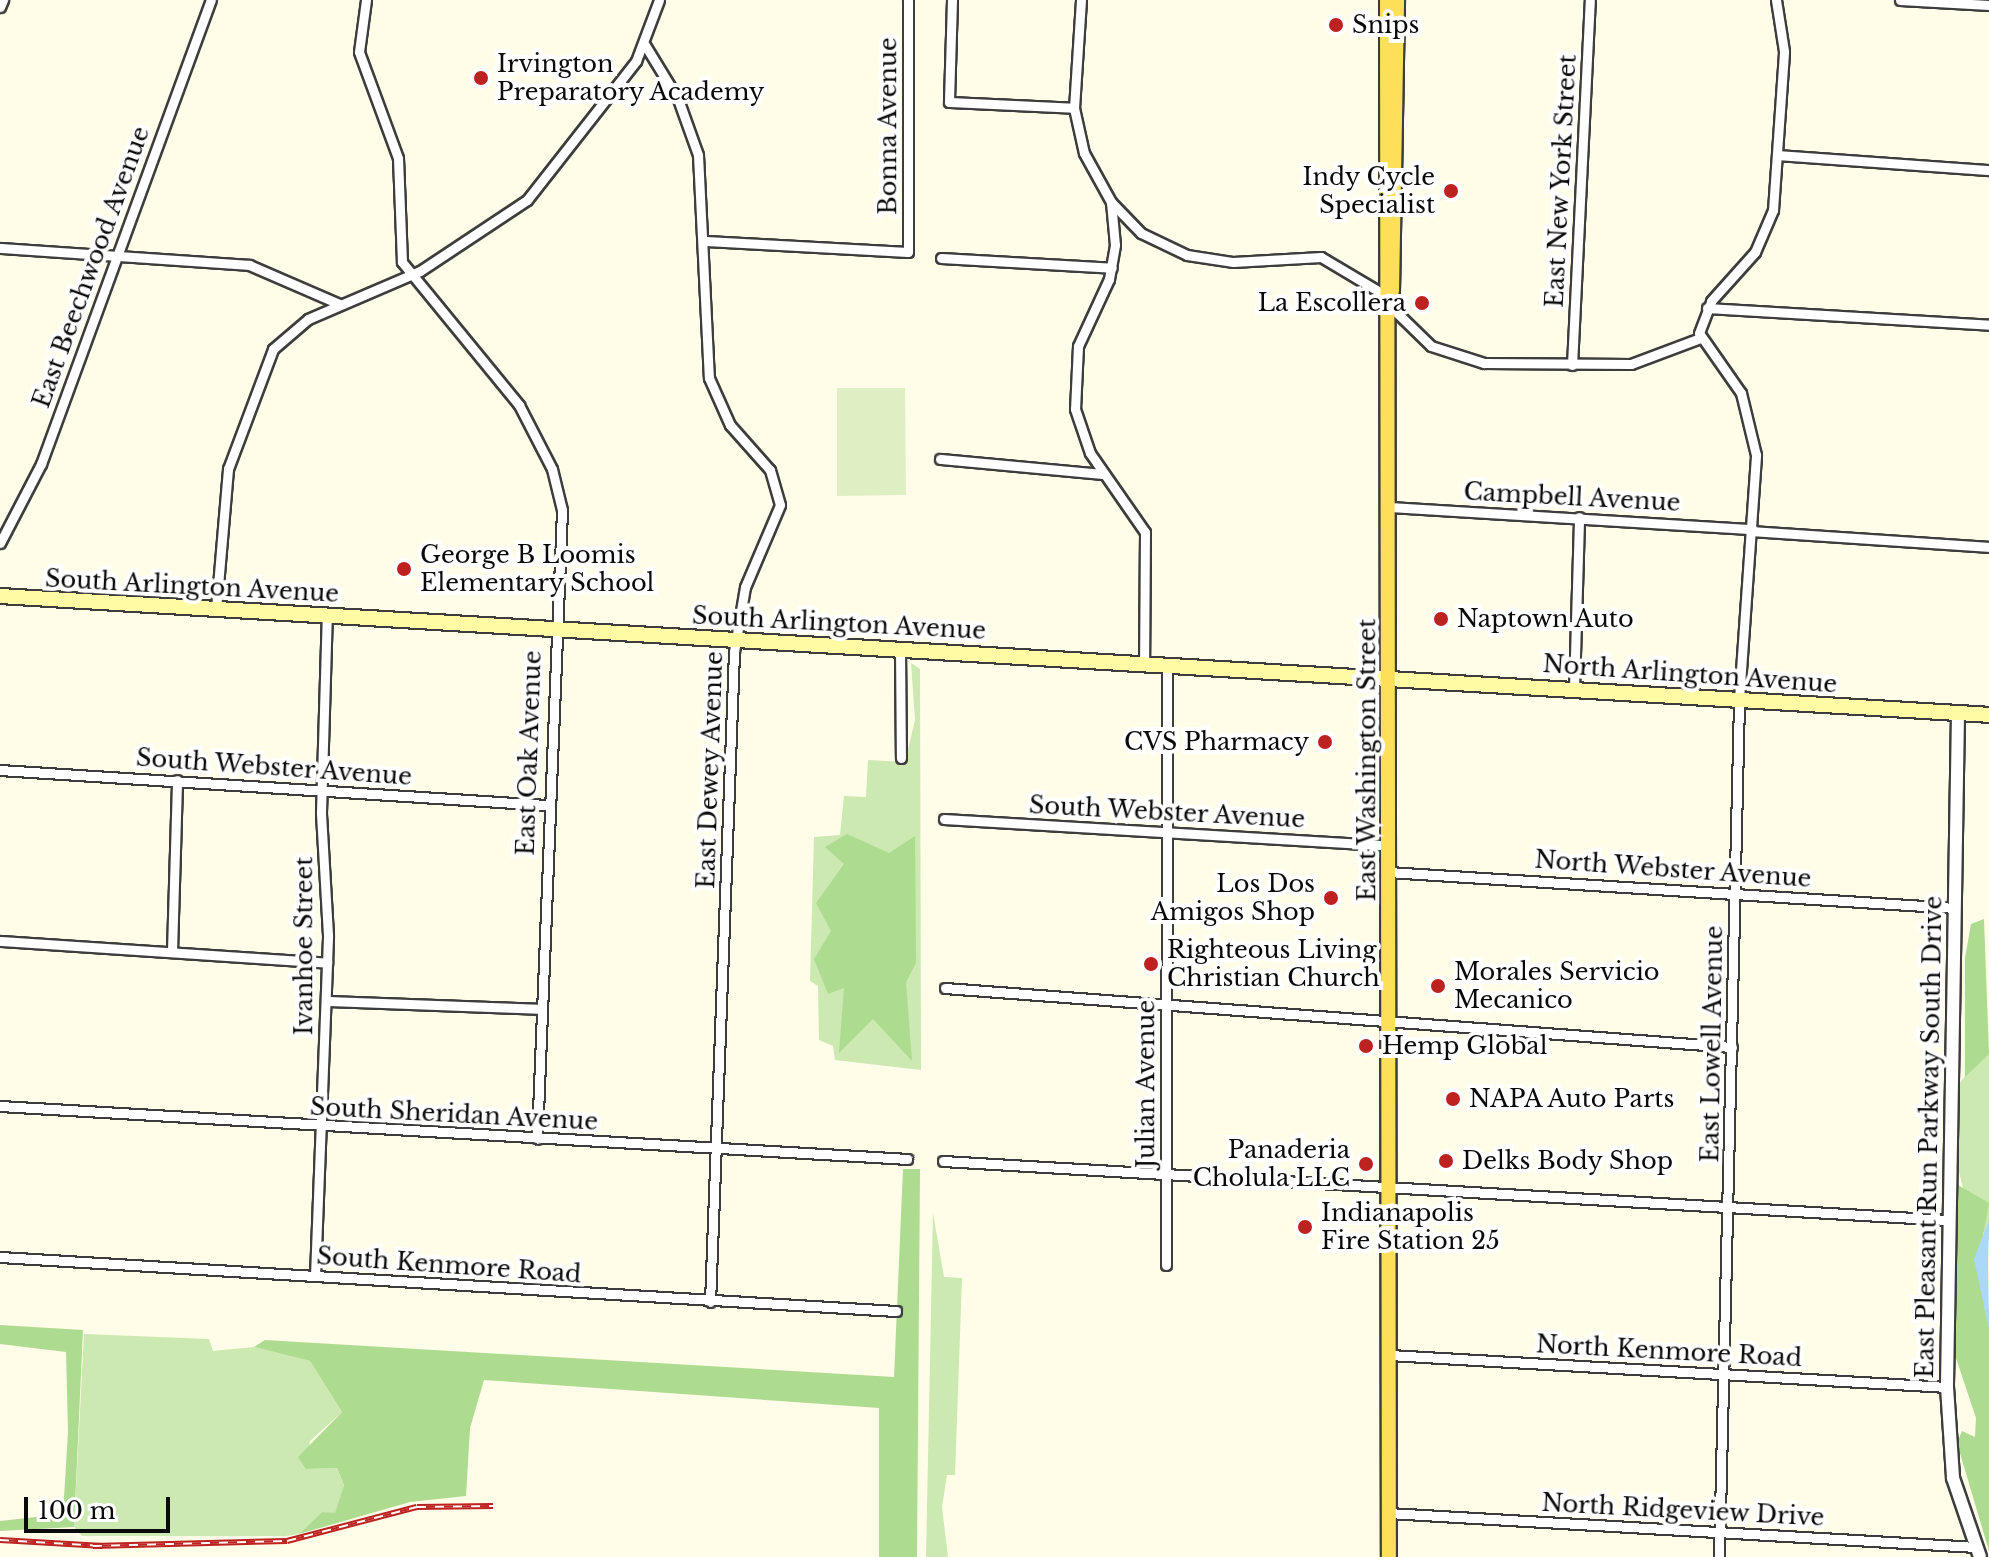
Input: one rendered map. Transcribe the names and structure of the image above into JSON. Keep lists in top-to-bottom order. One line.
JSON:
{"streets":{"main road":["South Arlington Avenue","North Arlington Avenue","East Washington Street"],"street":["Bonna Avenue","East New York Street","East Beechwood Avenue","Campbell Avenue","East Oak Avenue","South Webster Avenue","East Dewey Avenue","North Webster Avenue","Ivanhoe Street","East Lowell Avenue","Julian Avenue","South Sheridan Avenue","East Pleasant Run Parkway South Drive","South Kenmore Road","North Kenmore Road","North Ridgeview Drive"]},"crossings":[["Bonna Avenue","East Dewey Avenue"],["Campbell Avenue","East Washington Street"],["Campbell Avenue","East Lowell Avenue"],["South Arlington Avenue","North Arlington Avenue"],["South Arlington Avenue","East Oak Avenue"],["South Arlington Avenue","East Washington Street"],["South Arlington Avenue","East Dewey Avenue"],["South Arlington Avenue","Ivanhoe Street"],["South Arlington Avenue","Julian Avenue"],["North Arlington Avenue","East Washington Street"],["North Arlington Avenue","East Lowell Avenue"],["North Arlington Avenue","East Pleasant Run Parkway South Drive"],["East Oak Avenue","South Webster Avenue"],["East Oak Avenue","South Sheridan Avenue"],["East Washington Street","South Webster Avenue"],["East Washington Street","North Webster Avenue"],["East Washington Street","North Kenmore Road"],["East Washington Street","North Ridgeview Drive"],["South Webster Avenue","Ivanhoe Street"],["South Webster Avenue","Julian Avenue"],["East Dewey Avenue","South Sheridan Avenue"],["East Dewey Avenue","South Kenmore Road"],["North Webster Avenue","East Lowell Avenue"],["North Webster Avenue","East Pleasant Run Parkway South Drive"],["Ivanhoe Street","South Sheridan Avenue"],["Ivanhoe Street","South Kenmore Road"],["East Lowell Avenue","North Kenmore Road"],["East Lowell Avenue","North Ridgeview Drive"],["East Pleasant Run Parkway South Drive","North Kenmore Road"],["East Pleasant Run Parkway South Drive","North Ridgeview Drive"]],"places":["Snips","Irvington Preparatory Academy","Indy Cycle Specialist","La Escollera","George B Loomis Elementary School","Naptown Auto","CVS Pharmacy","Los Dos Amigos Shop","Righteous Living Christian Church","Morales Servicio Mecanico","Hemp Global","NAPA Auto Parts","Delks Body Shop","Panaderia Cholula LLC","Indianapolis Fire Station 25"],"scale_bar":"100 m"}
